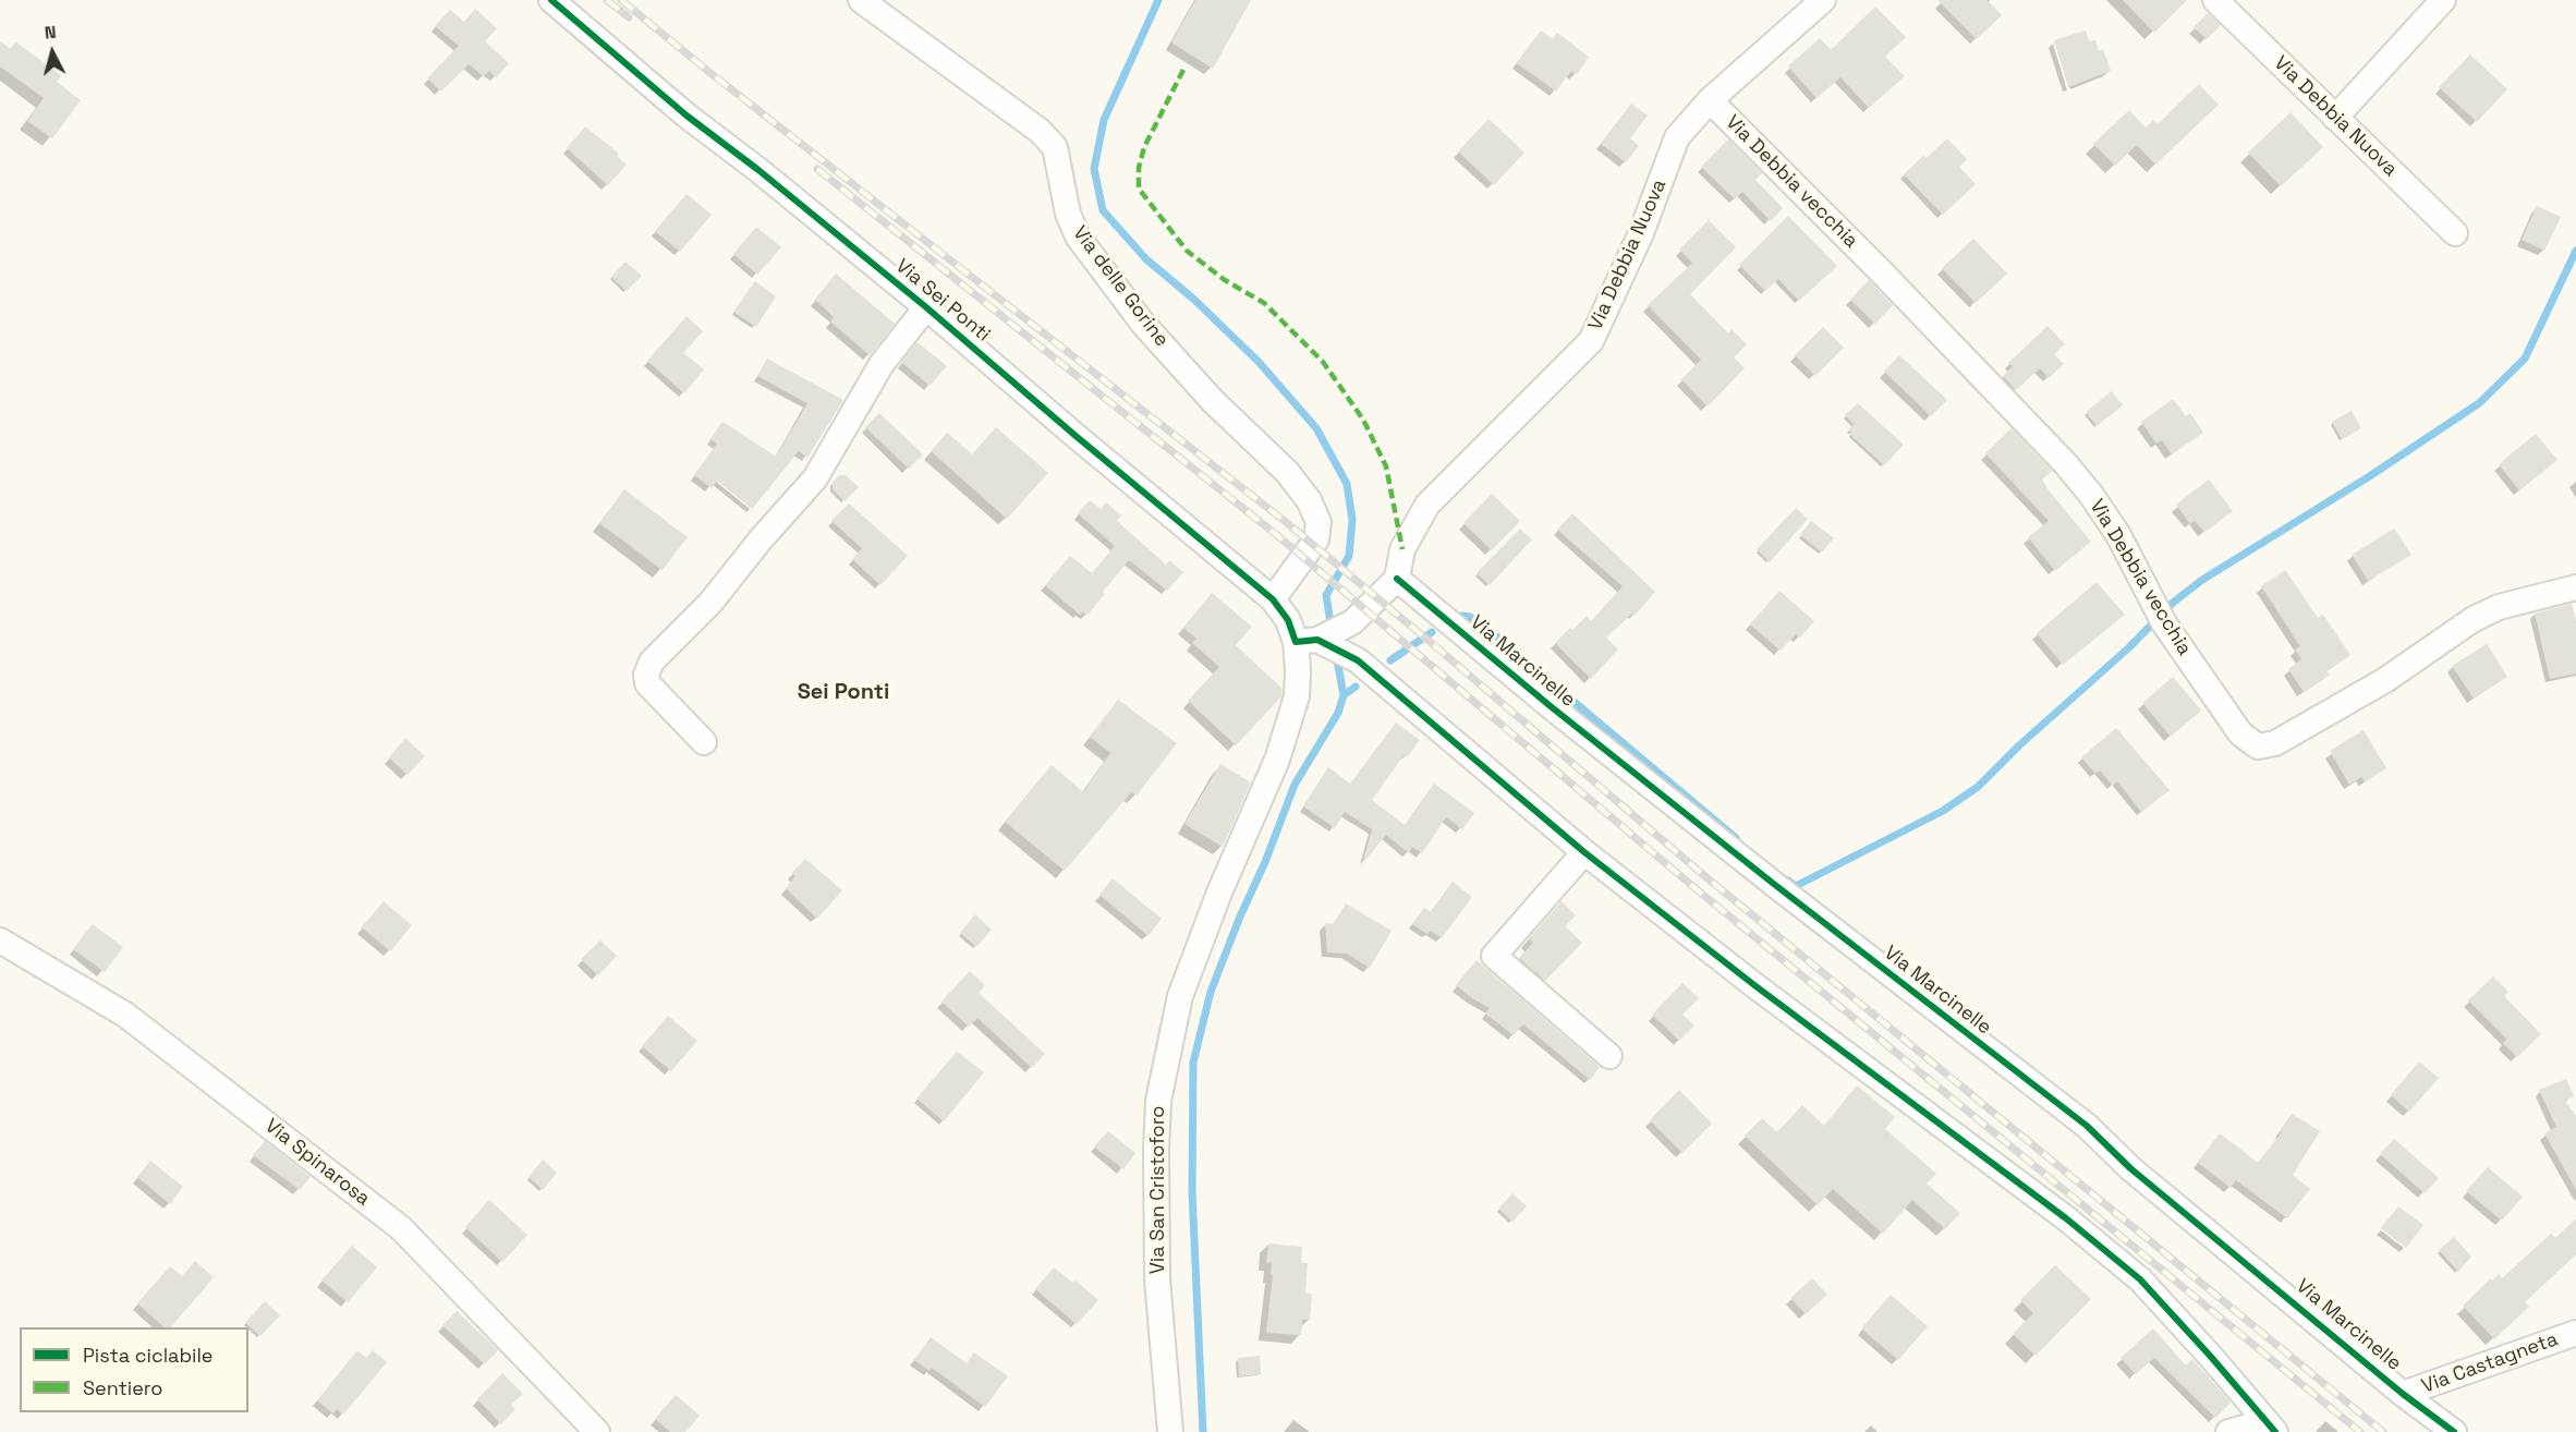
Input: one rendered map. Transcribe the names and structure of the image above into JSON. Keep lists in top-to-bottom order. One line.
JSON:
{"streets":{"street":["Via Debbia Nuova","Via Debbia vecchia","Via delle Gorine","Via Sei Ponti","Via Marcinelle","Via Spinarosa","Via San Cristoforo","Via Castagneta"]},"crossings":[["Via Debbia Nuova","Via Debbia vecchia"],["Via Debbia Nuova","Via Marcinelle"],["Via delle Gorine","Via Sei Ponti"],["Via Sei Ponti","Via San Cristoforo"],["Via Marcinelle","Via Castagneta"]],"districts":["Sei Ponti"],"legend":["Pista ciclabile","Sentiero"],"north":"top"}
